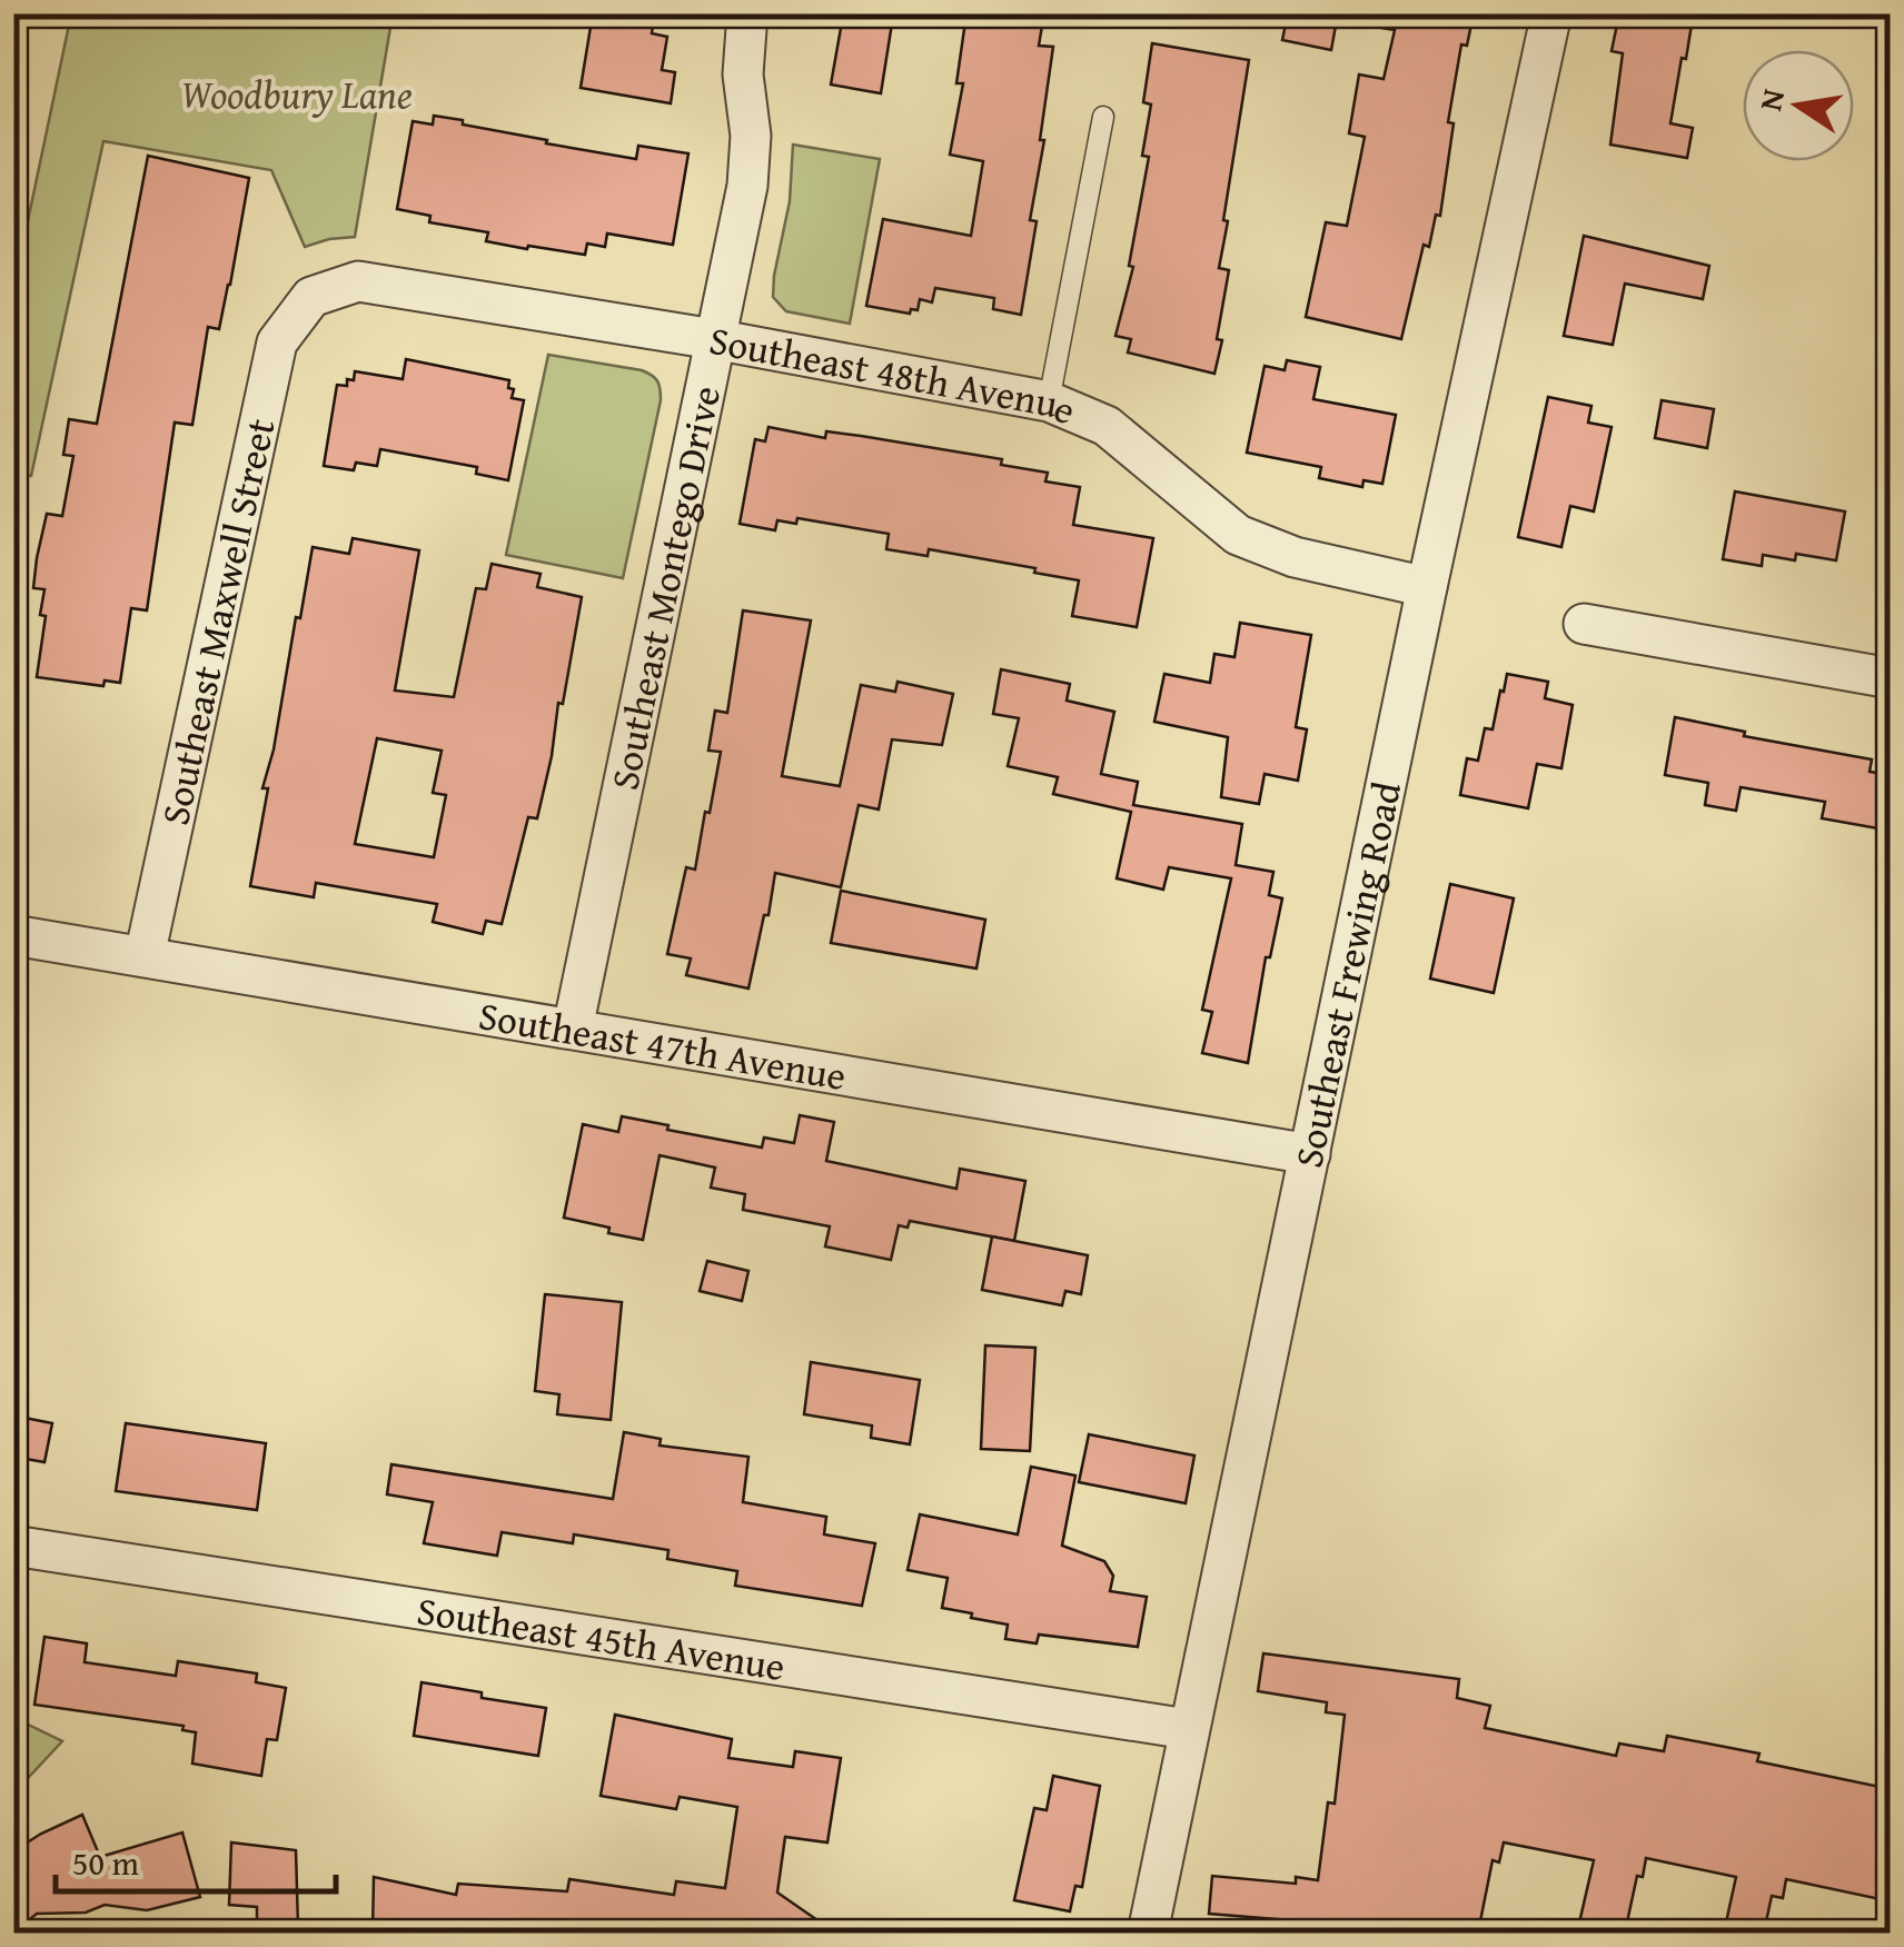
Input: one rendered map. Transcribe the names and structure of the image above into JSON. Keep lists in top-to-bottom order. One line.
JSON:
{"streets":{"street":["Southeast 48th Avenue","Southeast Montego Drive","Southeast Maxwell Street","Southeast Frewing Road","Southeast 47th Avenue","Southeast 45th Avenue"]},"crossings":[["Southeast 48th Avenue","Southeast Montego Drive"],["Southeast 48th Avenue","Southeast Maxwell Street"],["Southeast 48th Avenue","Southeast Frewing Road"],["Southeast Montego Drive","Southeast 47th Avenue"],["Southeast Maxwell Street","Southeast 47th Avenue"],["Southeast Frewing Road","Southeast 47th Avenue"],["Southeast Frewing Road","Southeast 45th Avenue"]],"parks":["Woodbury Lane"],"scale_bar":"50 m","north":"left"}
